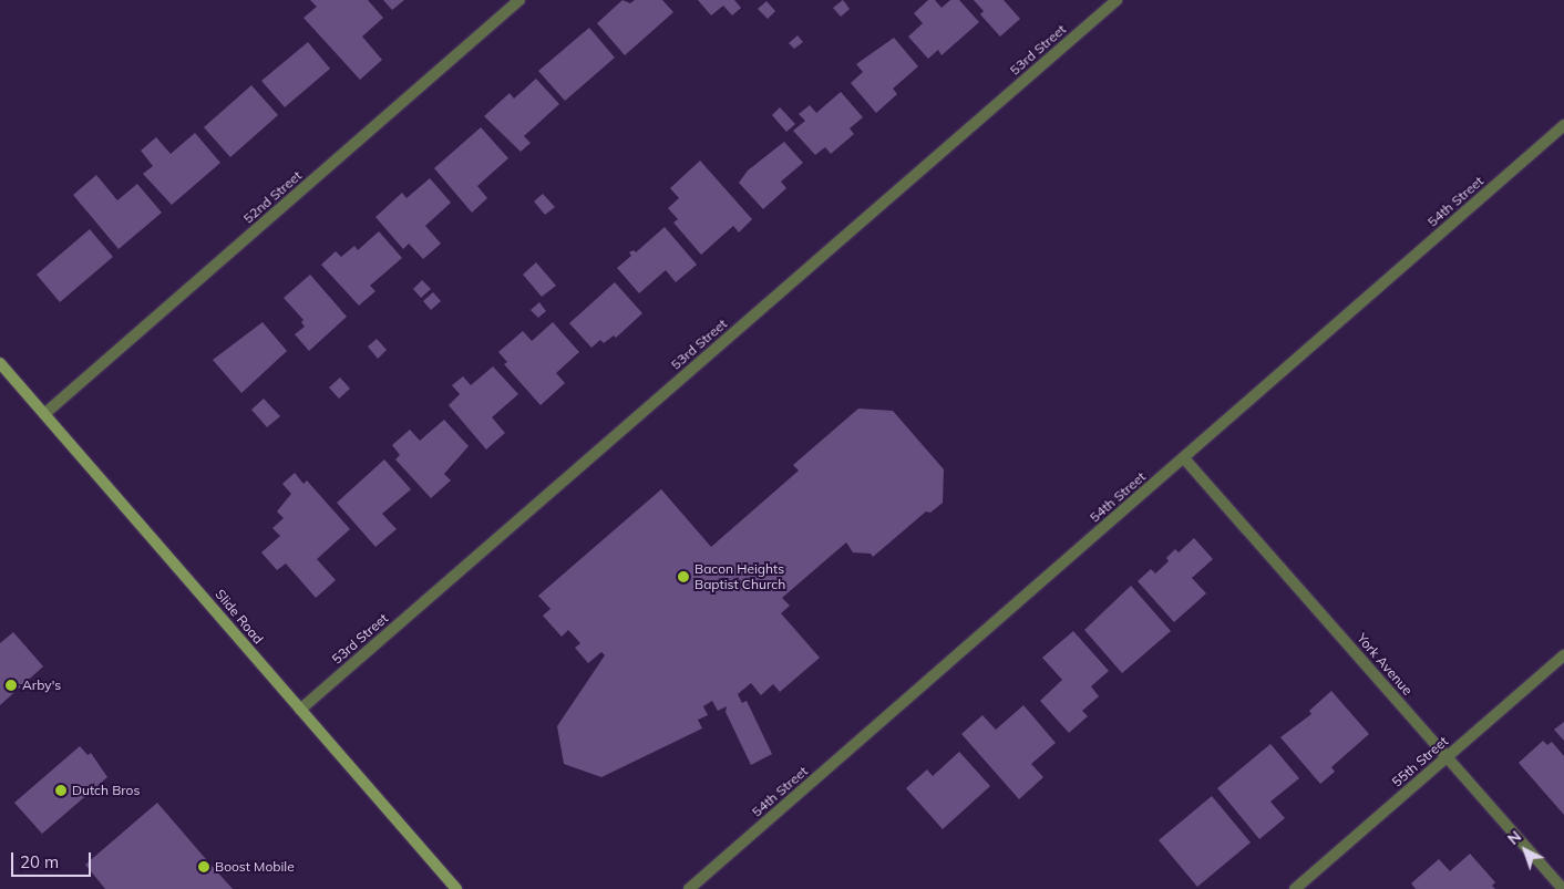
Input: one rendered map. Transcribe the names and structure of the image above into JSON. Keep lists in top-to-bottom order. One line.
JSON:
{"streets":{"main road":["Slide Road"],"street":["53rd Street","52nd Street","54th Street","York Avenue","55th Street"]},"crossings":[["53rd Street","Slide Road"],["52nd Street","Slide Road"],["54th Street","York Avenue"],["York Avenue","55th Street"]],"places":["Bacon Heights Baptist Church","Arby's","Dutch Bros","Boost Mobile"],"scale_bar":"20 m","north":"top left"}
